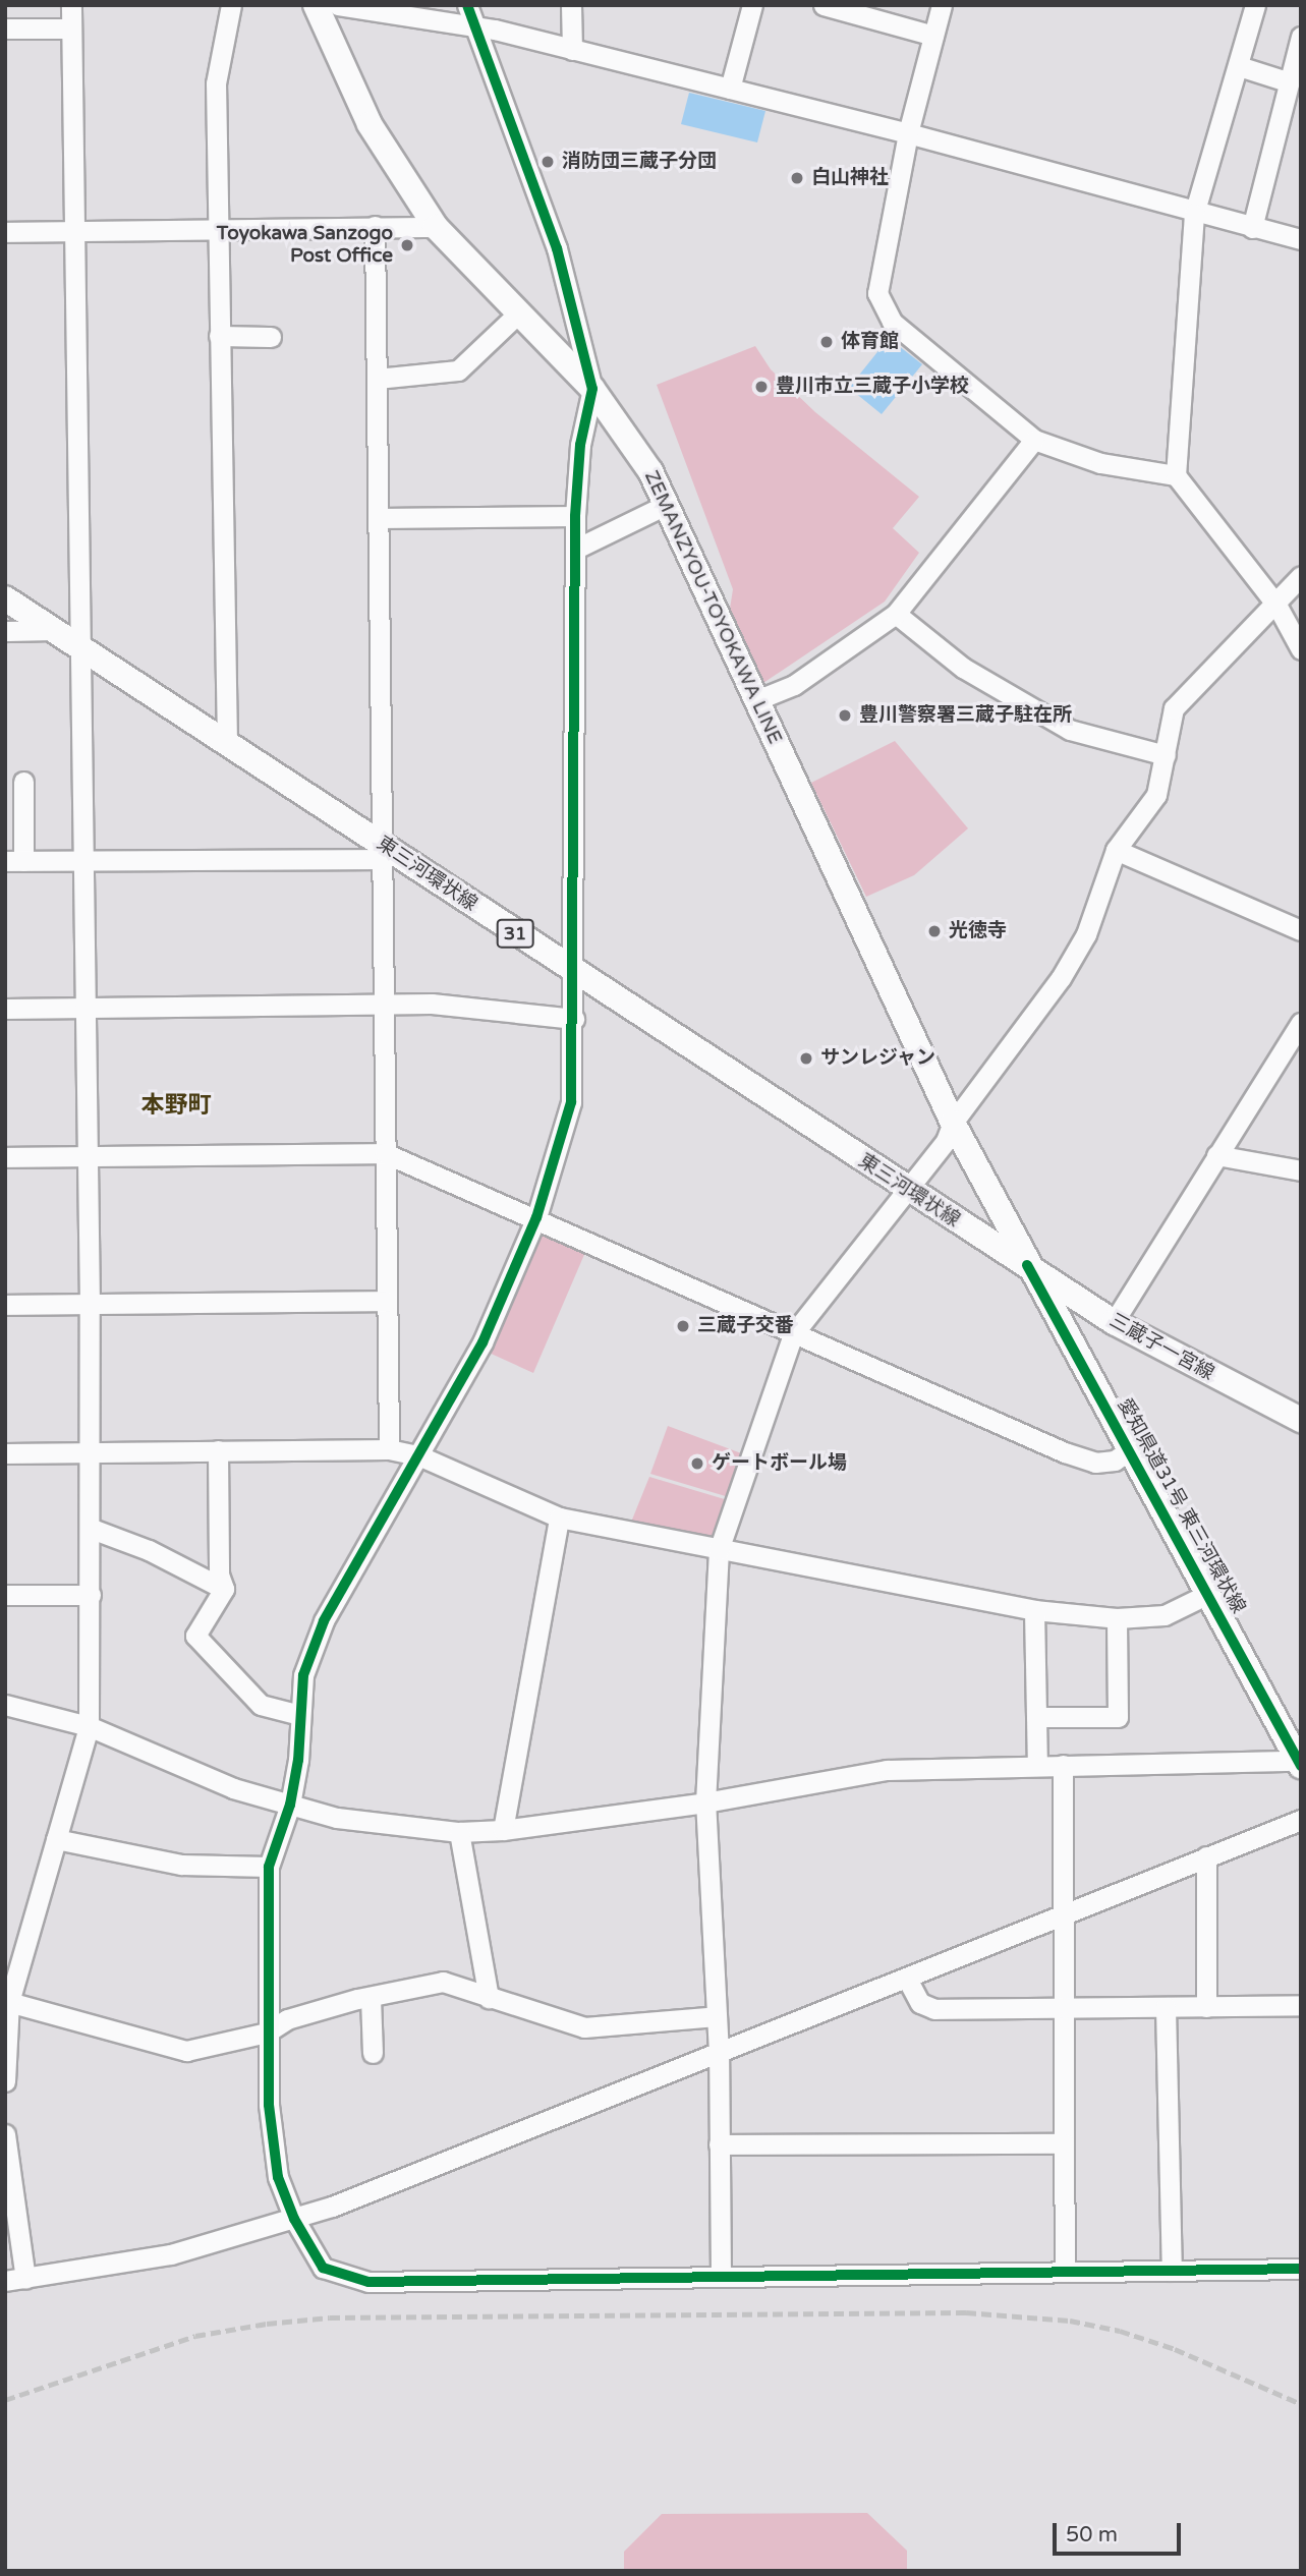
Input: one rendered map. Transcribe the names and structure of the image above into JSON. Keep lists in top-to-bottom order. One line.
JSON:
{"streets":{"main road":["ZEMANZYOU-TOYOKAWA LINE","東三河環状線","31","三蔵子一宮線","愛知県道31号 東三河環状線"]},"crossings":[["ZEMANZYOU-TOYOKAWA LINE","東三河環状線"],["ZEMANZYOU-TOYOKAWA LINE","三蔵子一宮線"],["ZEMANZYOU-TOYOKAWA LINE","愛知県道31号 東三河環状線"],["東三河環状線","三蔵子一宮線"],["東三河環状線","愛知県道31号 東三河環状線"],["三蔵子一宮線","愛知県道31号 東三河環状線"]],"districts":["本野町"],"places":["消防団三蔵子分団","白山神社","Toyokawa Sanzogo Post Office","体育館","豊川市立三蔵子小学校","豊川警察署三蔵子駐在所","光徳寺","サンレジャン","三蔵子交番","ゲートボール場"],"scale_bar":"50 m"}
